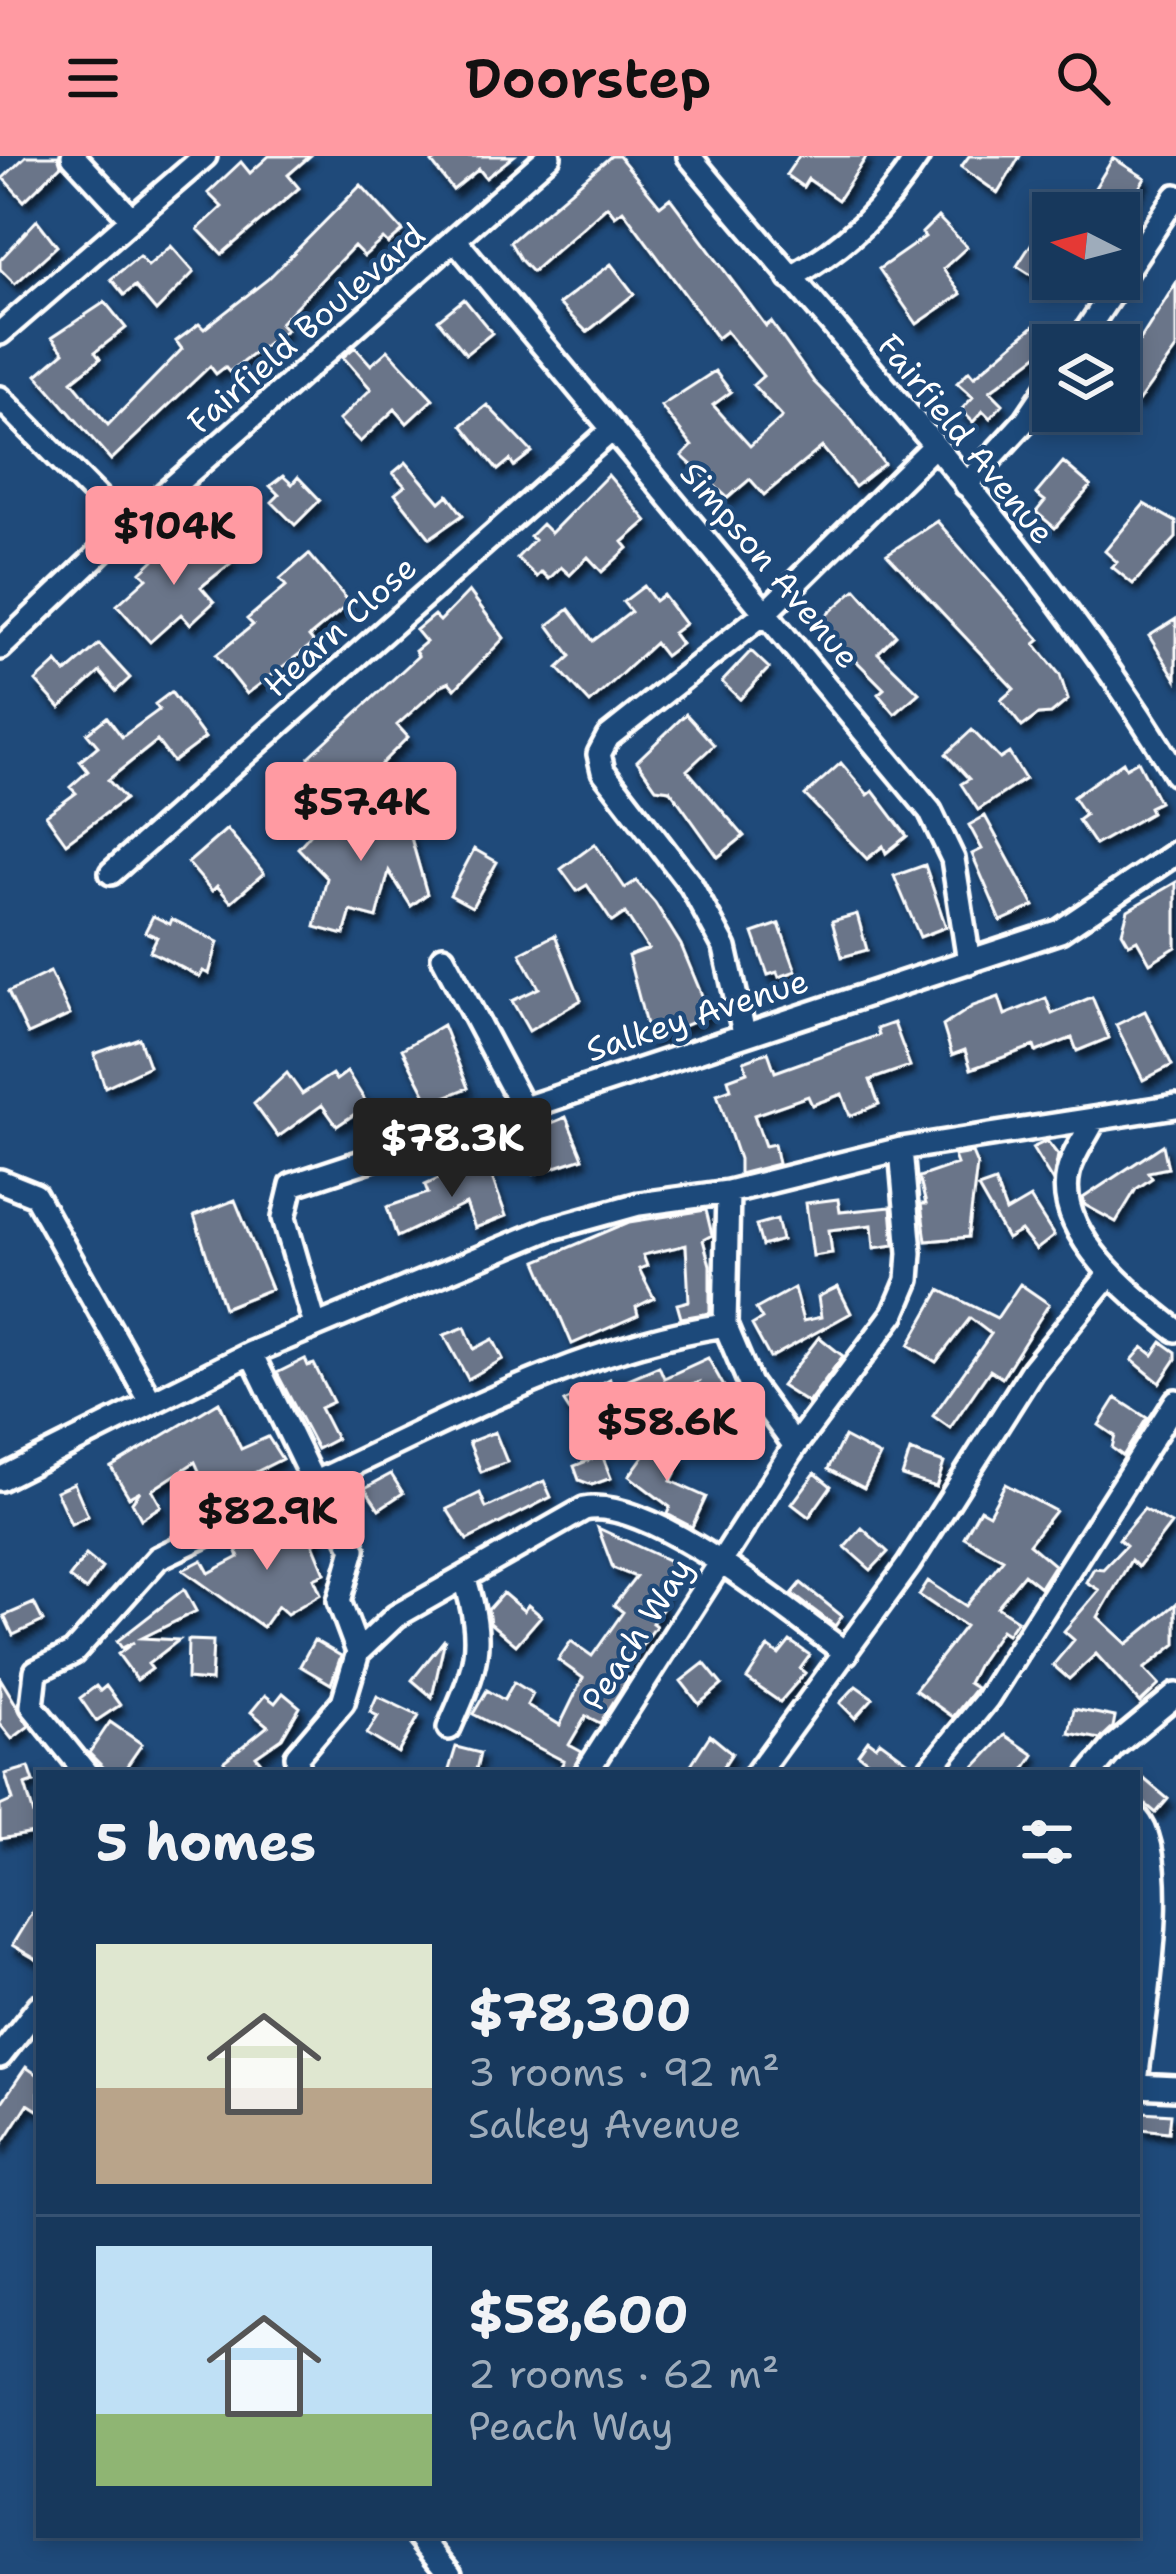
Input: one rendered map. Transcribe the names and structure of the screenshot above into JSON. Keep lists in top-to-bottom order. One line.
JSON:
{"streets":{"street":["Fairfield Boulevard","Fairfield Avenue","Simpson Avenue","Hearn Close","Salkey Avenue","Peach Way"]},"crossings":[["Fairfield Boulevard","Simpson Avenue"],["Simpson Avenue","Hearn Close"],["Simpson Avenue","Salkey Avenue"]],"north":"left","page":{"header":"Doorstep","price":["$104K","$57.4K","$78.3K","$58.6K","$82.9K"],"heading":"5 homes","list":[{"name":"$78,300","note":"3 rooms · 92 m² · Salkey Avenue"},{"name":"$58,600","note":"2 rooms · 62 m² · Peach Way"}]}}
